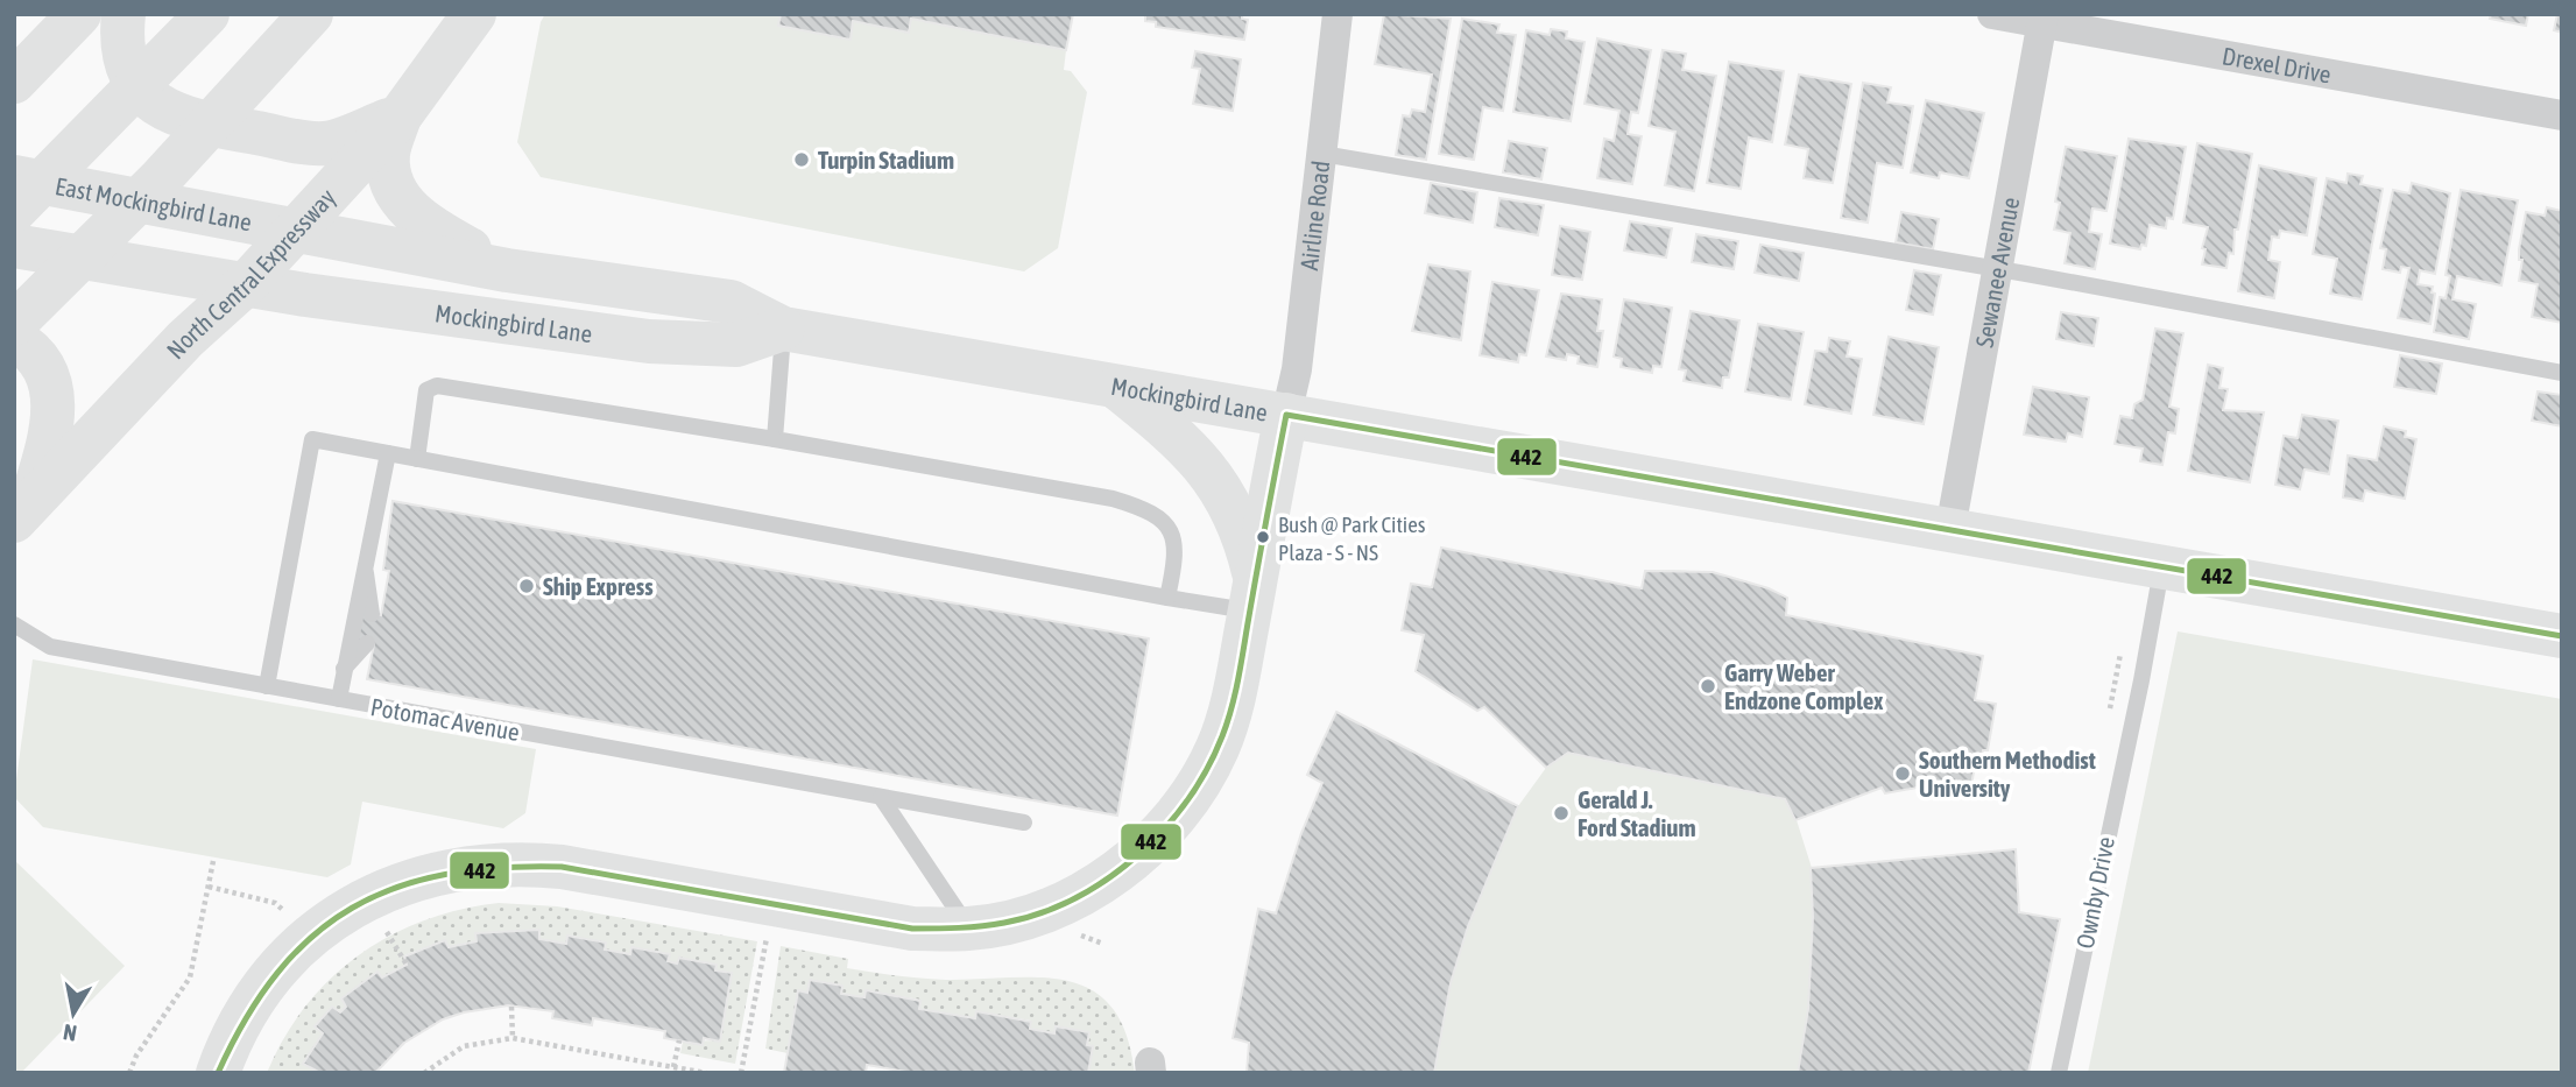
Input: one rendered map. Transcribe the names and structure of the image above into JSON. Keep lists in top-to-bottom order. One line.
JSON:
{"streets":{"main road":["East Mockingbird Lane","North Central Expressway","Mockingbird Lane"],"street":["Drexel Drive","Airline Road","Sewanee Avenue"],"lane":["Potomac Avenue","Ownby Drive"]},"crossings":[["Drexel Drive","Sewanee Avenue"],["East Mockingbird Lane","North Central Expressway"],["East Mockingbird Lane","Mockingbird Lane"],["Airline Road","Mockingbird Lane"],["Sewanee Avenue","Mockingbird Lane"],["North Central Expressway","Mockingbird Lane"],["Mockingbird Lane","Ownby Drive"]],"places":["Turpin Stadium","Bush @ Park Cities Plaza - S - NS","Ship Express","Garry Weber Endzone Complex","Southern Methodist University","Gerald J. Ford Stadium"],"lines":["transit line 442"],"north":"bottom"}
